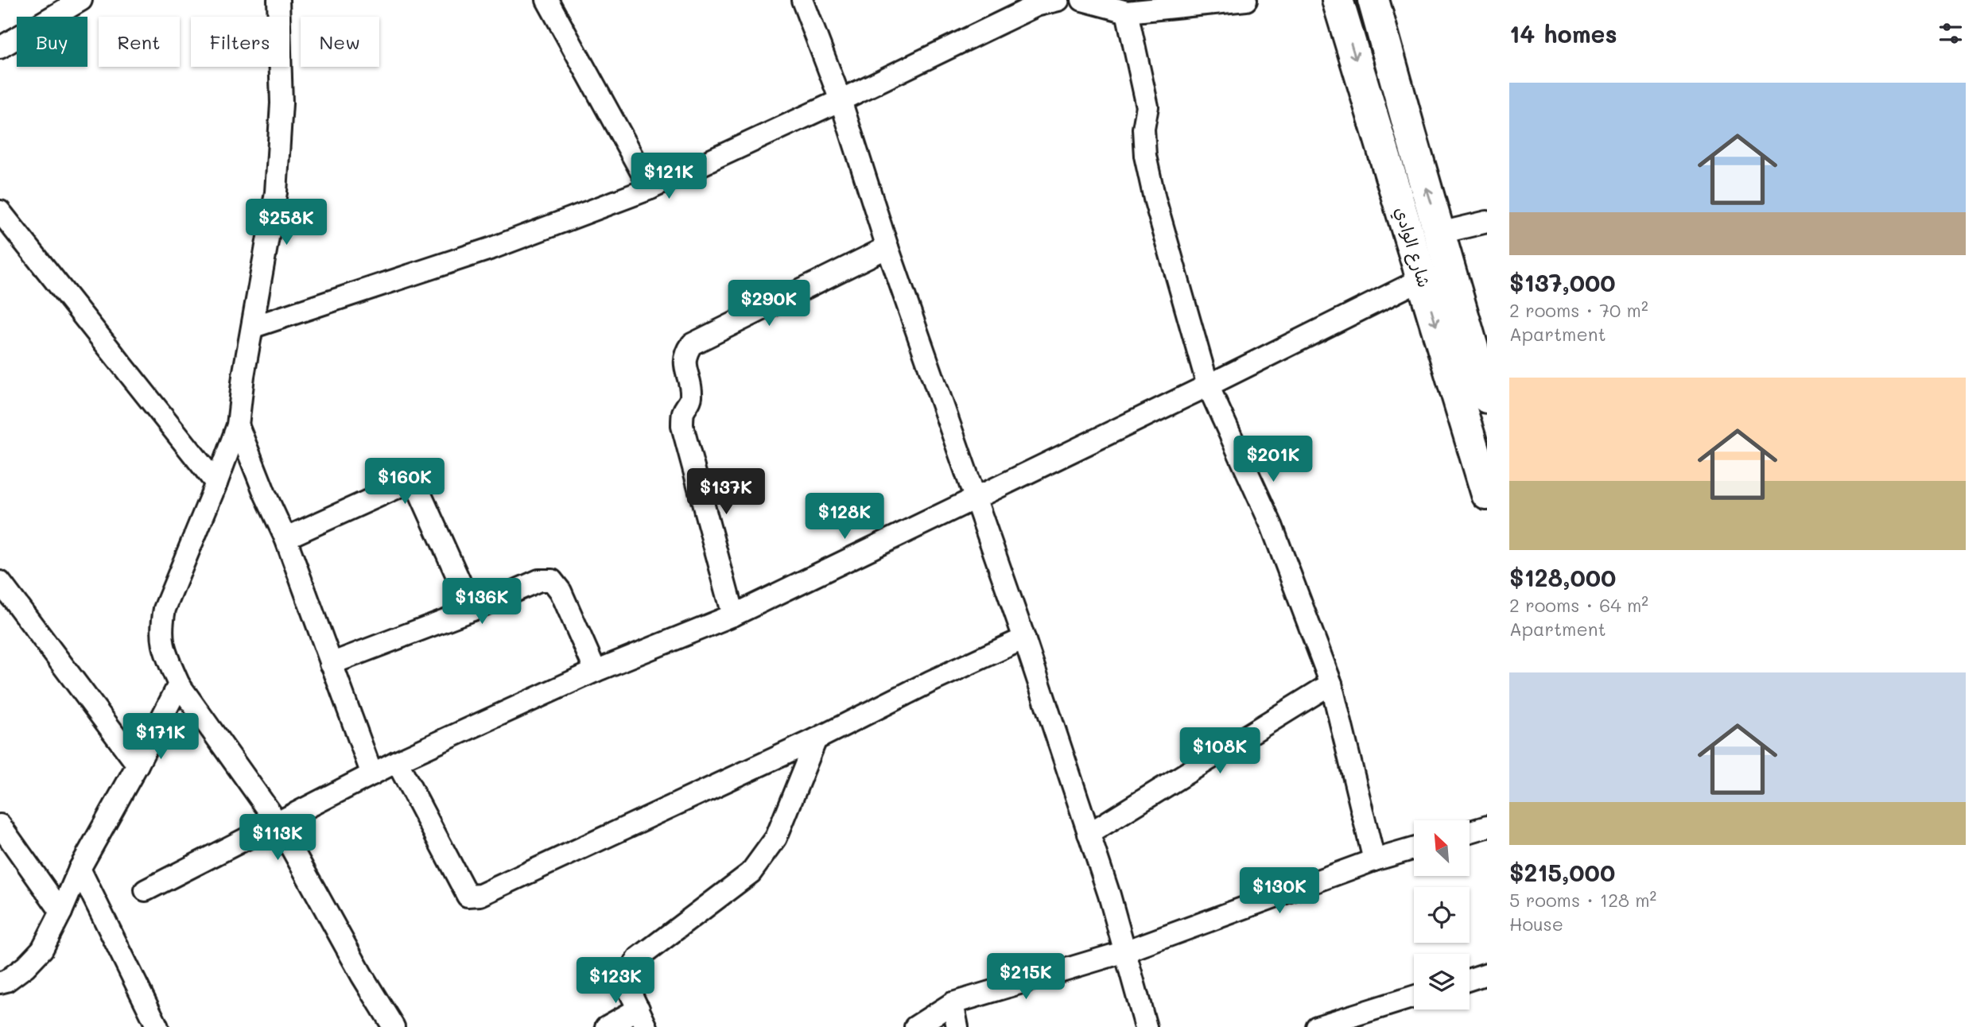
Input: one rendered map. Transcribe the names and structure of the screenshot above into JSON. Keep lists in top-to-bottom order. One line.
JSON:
{"streets":{"main road":["شارع الوادي"]},"north":"top left","page":{"heading":"14 homes","chip":["Buy","Rent","Filters","New"],"list":[{"name":"$137,000","note":"2 rooms · 70 m² · Apartment"},{"name":"$128,000","note":"2 rooms · 64 m² · Apartment"},{"name":"$215,000","note":"5 rooms · 128 m² · House"}],"price":["$121K","$258K","$290K","$201K","$160K","$137K","$128K","$136K","$171K","$108K","$113K","$130K","$215K","$123K"]}}
